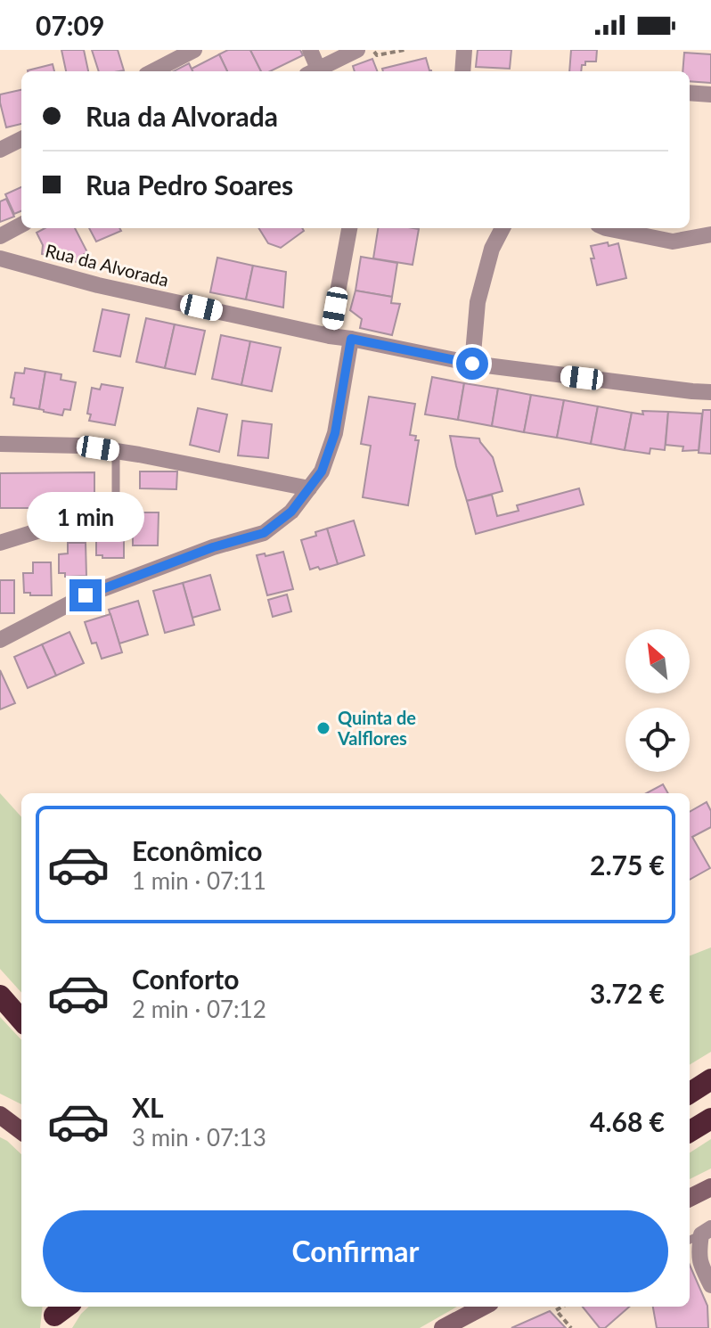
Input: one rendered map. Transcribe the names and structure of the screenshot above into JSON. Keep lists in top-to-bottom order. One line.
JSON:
{"streets":{"street":["Rua da Alvorada"]},"places":["Quinta de Valflores"],"north":"top left","page":{"status":"07:09","banner":["Rua da Alvorada","Rua Pedro Soares"],"bubble":"1 min","list":[{"name":"Econômico","note":"1 min · 07:11","value":"2.75 €"},{"name":"Conforto","note":"2 min · 07:12","value":"3.72 €"},{"name":"XL","note":"3 min · 07:13","value":"4.68 €"}],"buttons":"Confirmar"}}
